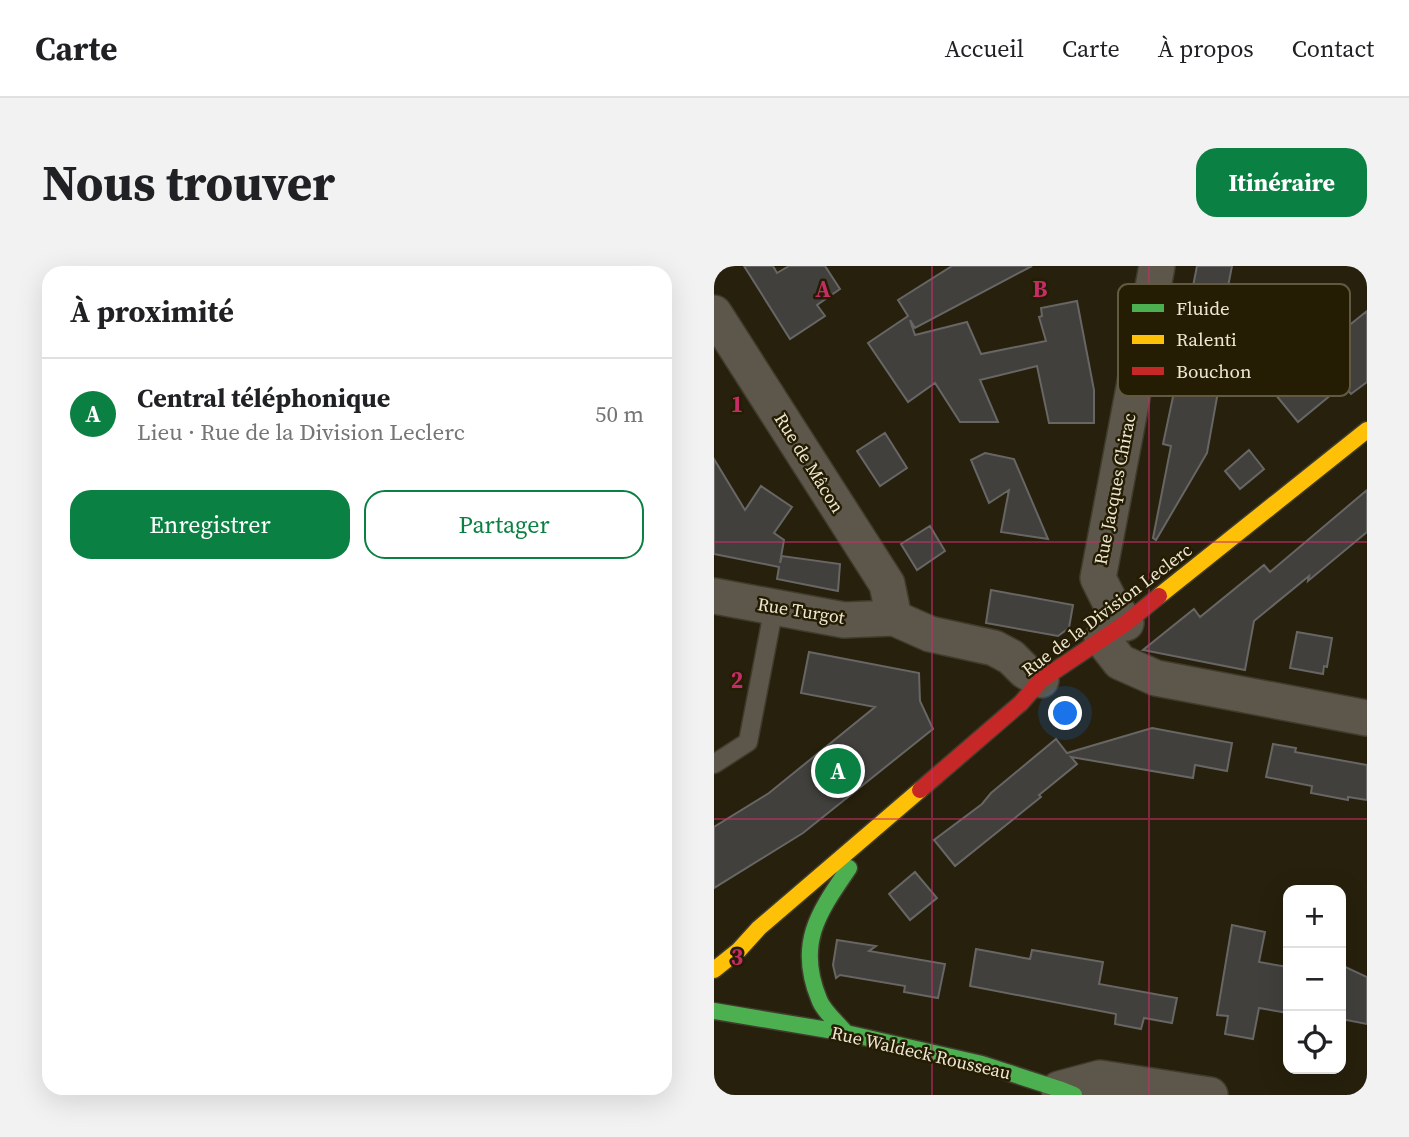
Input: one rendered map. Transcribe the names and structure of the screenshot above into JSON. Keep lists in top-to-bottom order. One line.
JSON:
{"streets":{"street":["Rue de Mâcon","Rue Jacques Chirac","Rue de la Division Leclerc","Rue Turgot","Rue Waldeck Rousseau"]},"crossings":[["Rue de Mâcon","Rue Turgot"],["Rue Jacques Chirac","Rue de la Division Leclerc"],["Rue de la Division Leclerc","Rue Turgot"],["Rue de la Division Leclerc","Rue Waldeck Rousseau"]],"legend":["Fluide","Ralenti","Bouchon"],"page":{"header":"Carte","nav":["Accueil","Carte","À propos","Contact"],"buttons":["Itinéraire",["Enregistrer","Partager"]],"title":"Nous trouver","heading":"À proximité","list":[{"mark":"A","name":"Central téléphonique","note":"Lieu · Rue de la Division Leclerc","value":"50 m"}],"pins":"A","map_buttons":["+","−"]},"grid":{"columns":["A","B"],"rows":["1","2","3"]}}
